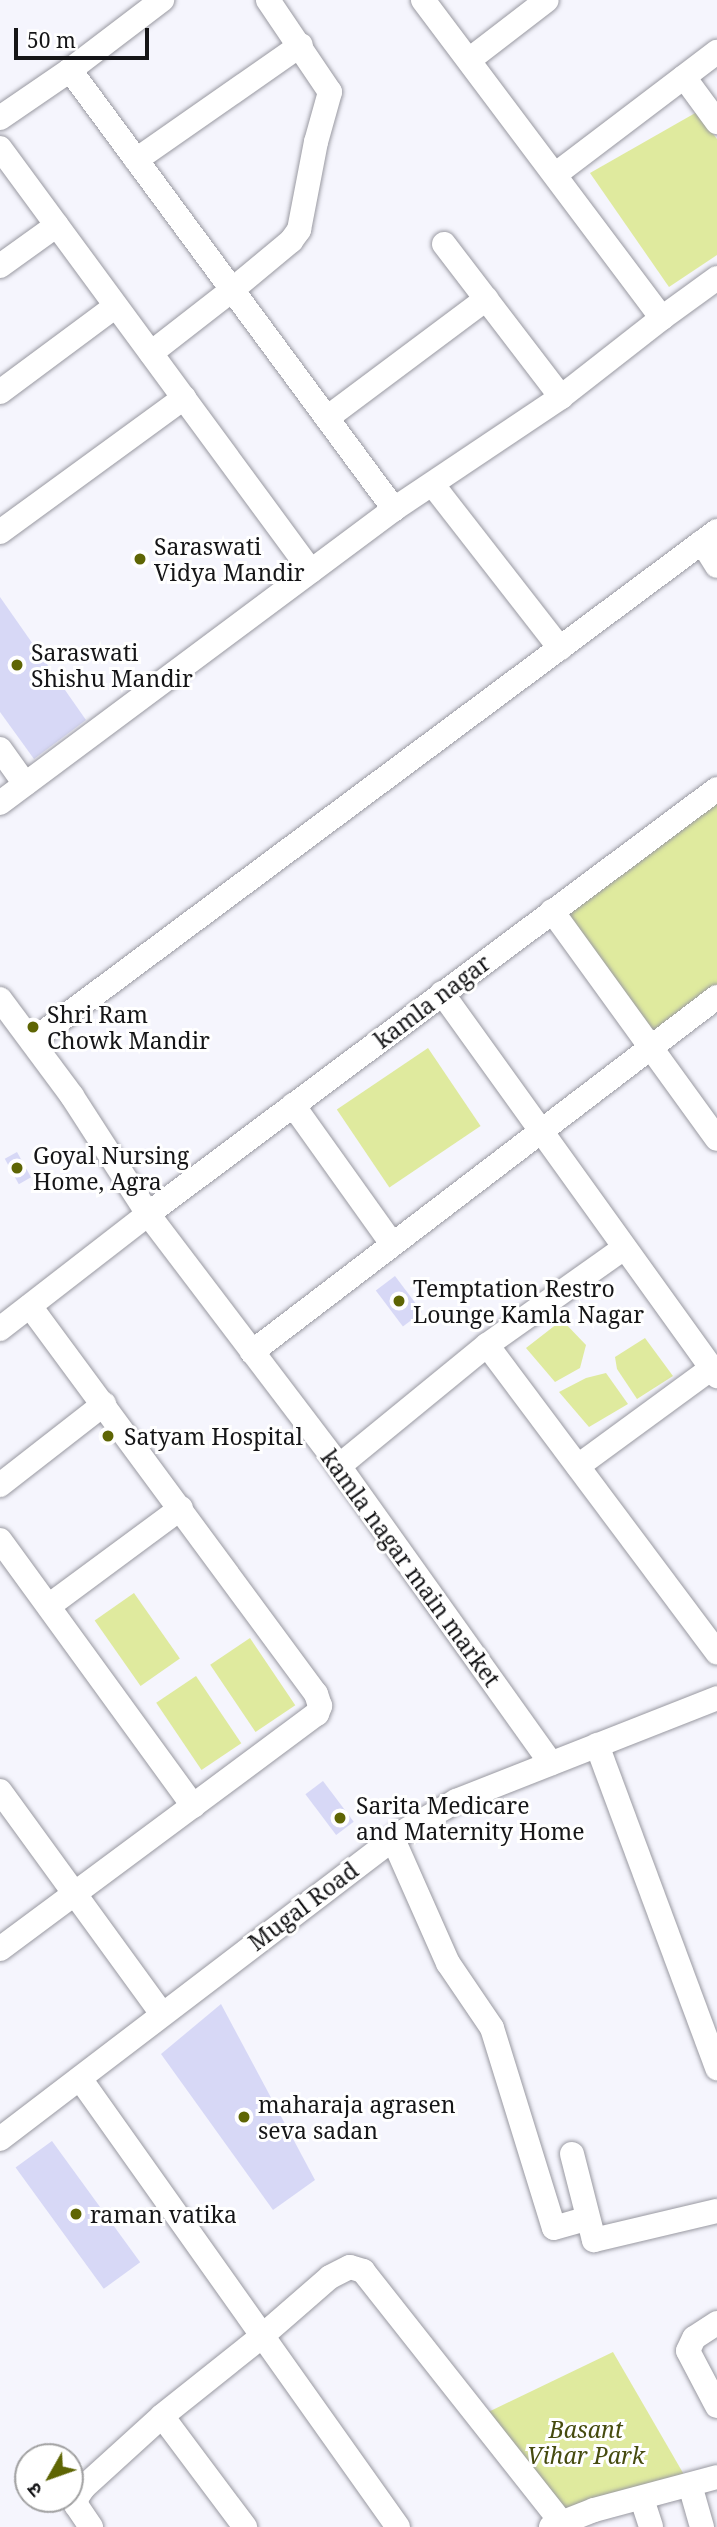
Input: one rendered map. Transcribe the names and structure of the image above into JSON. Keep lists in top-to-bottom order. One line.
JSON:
{"streets":{"street":["kamla nagar","kamla nagar main market","Mugal Road"]},"crossings":[["kamla nagar","kamla nagar main market"],["kamla nagar main market","Mugal Road"]],"parks":["Basant Vihar Park"],"places":["Saraswati Vidya Mandir","Saraswati Shishu Mandir","Shri Ram Chowk Mandir","Goyal Nursing Home, Agra","Temptation Restro Lounge Kamla Nagar","Satyam Hospital","Sarita Medicare and Maternity Home","maharaja agrasen seva sadan","raman vatika"],"scale_bar":"50 m","north":"bottom left"}
